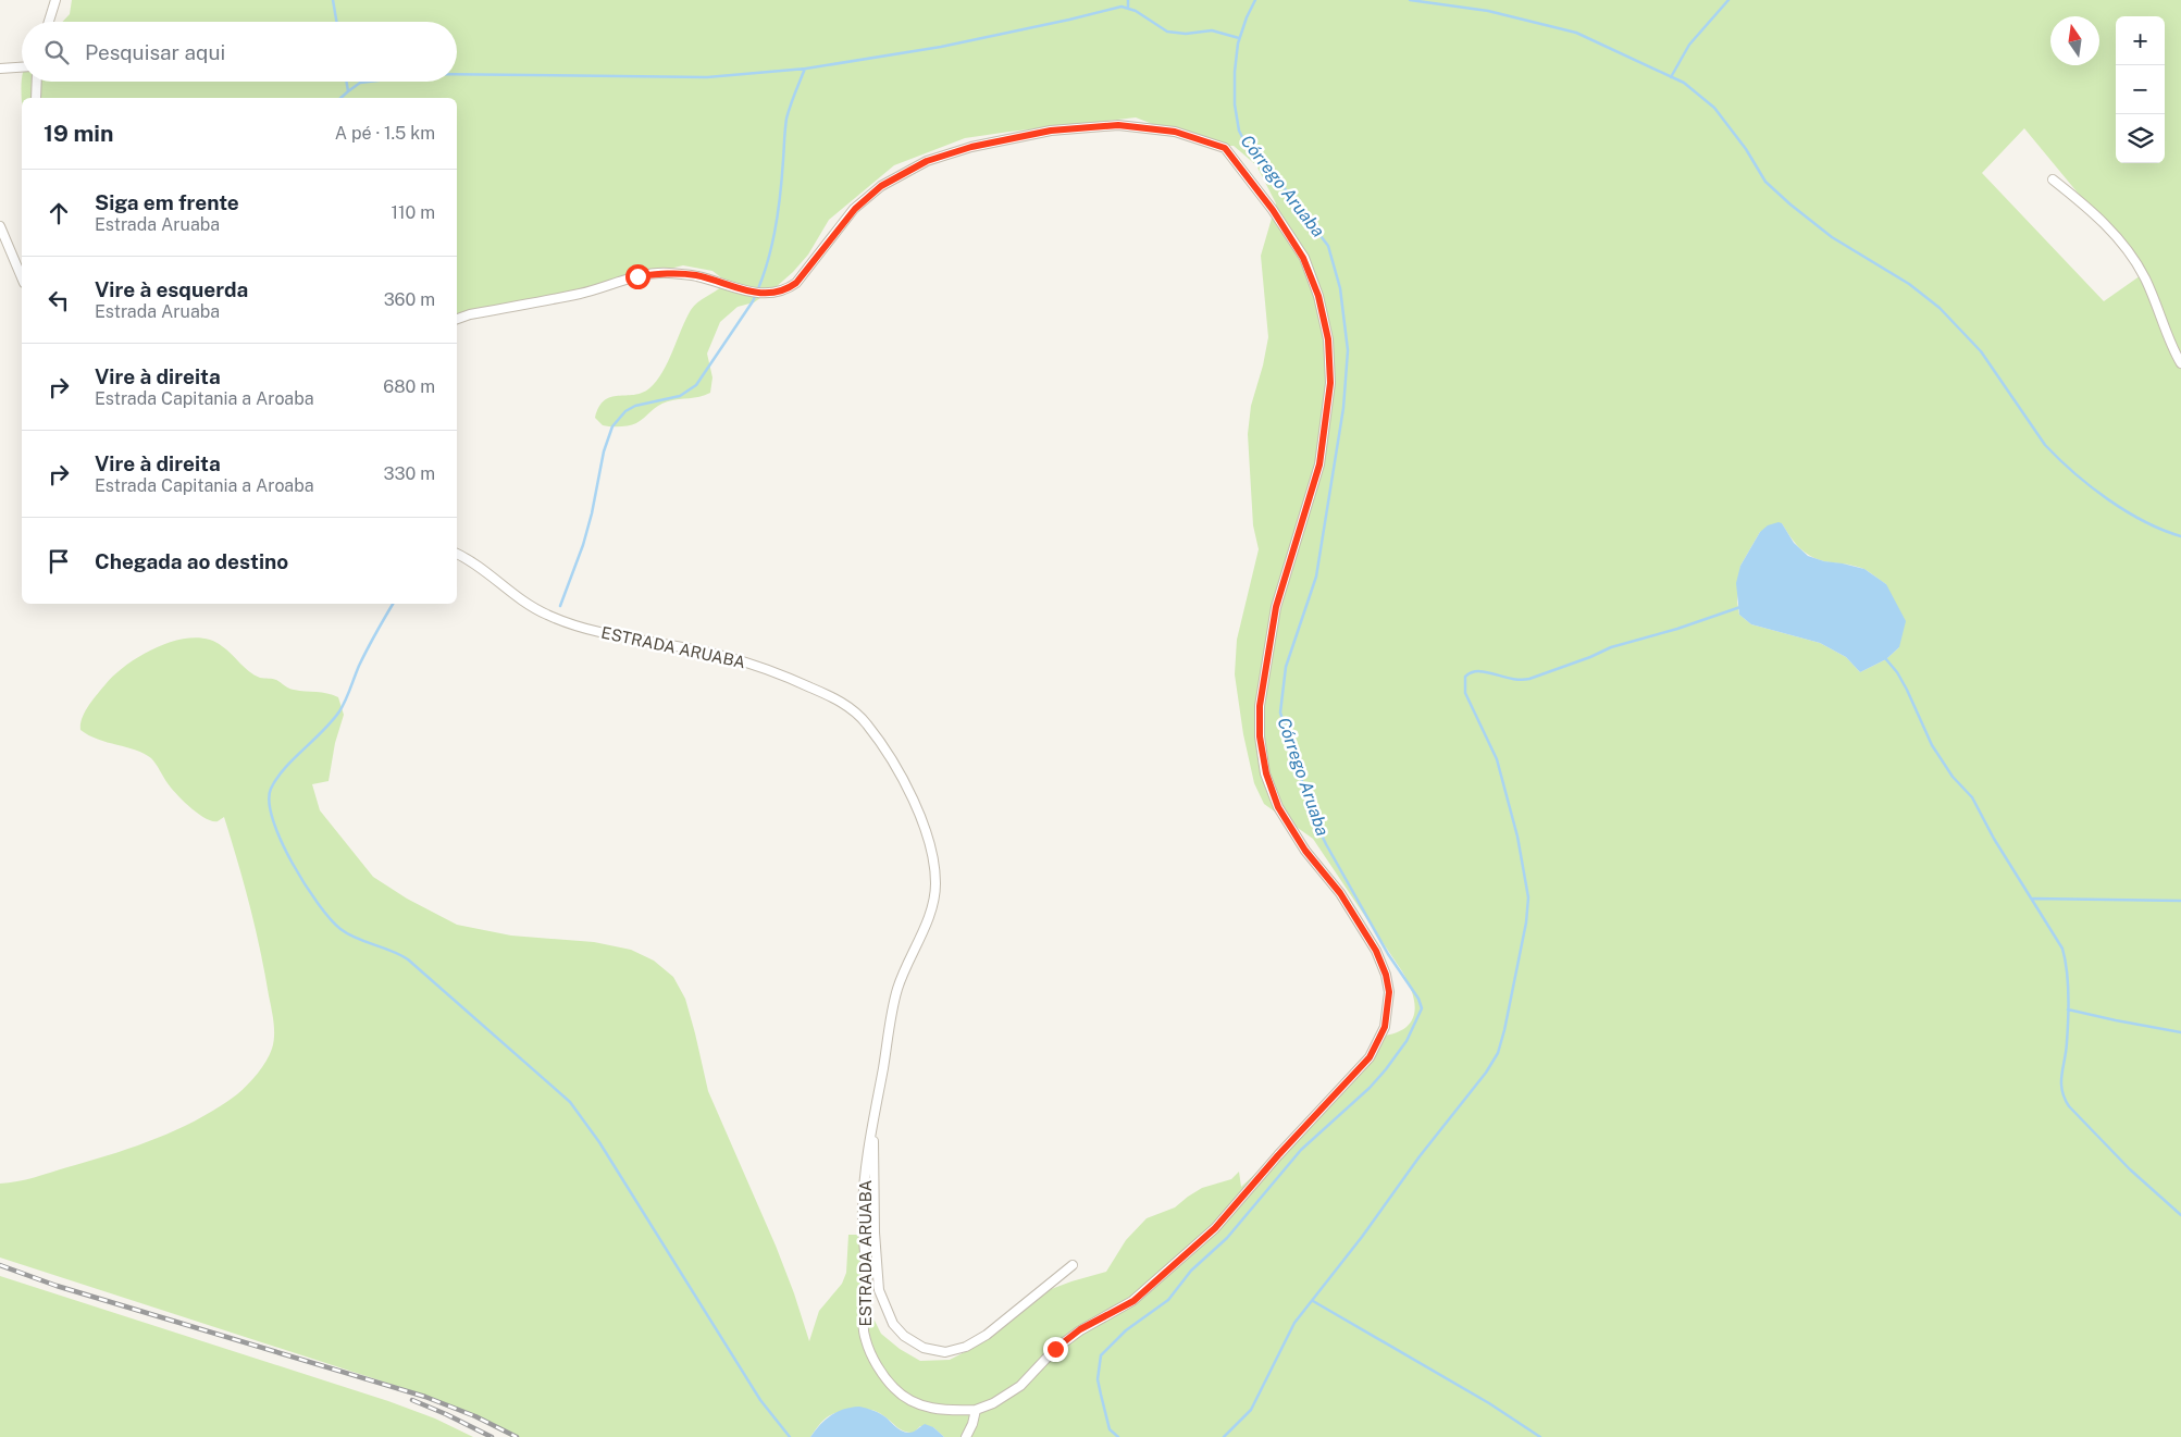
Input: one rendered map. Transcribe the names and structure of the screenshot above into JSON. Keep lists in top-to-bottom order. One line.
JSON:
{"streets":{"street":["ESTRADA ARUABA"]},"water":["Córrego Aruaba"],"north":"top","page":{"map_buttons":["+","−"],"search":"Pesquisar aqui","heading":["19 min","A pé · 1.5 km"],"list":[["Siga em frente","Estrada Aruaba","110 m"],["Vire à esquerda","Estrada Aruaba","360 m"],["Vire à direita","Estrada Capitania a Aroaba","680 m"],["Vire à direita","Estrada Capitania a Aroaba","330 m"],"Chegada ao destino"]}}
